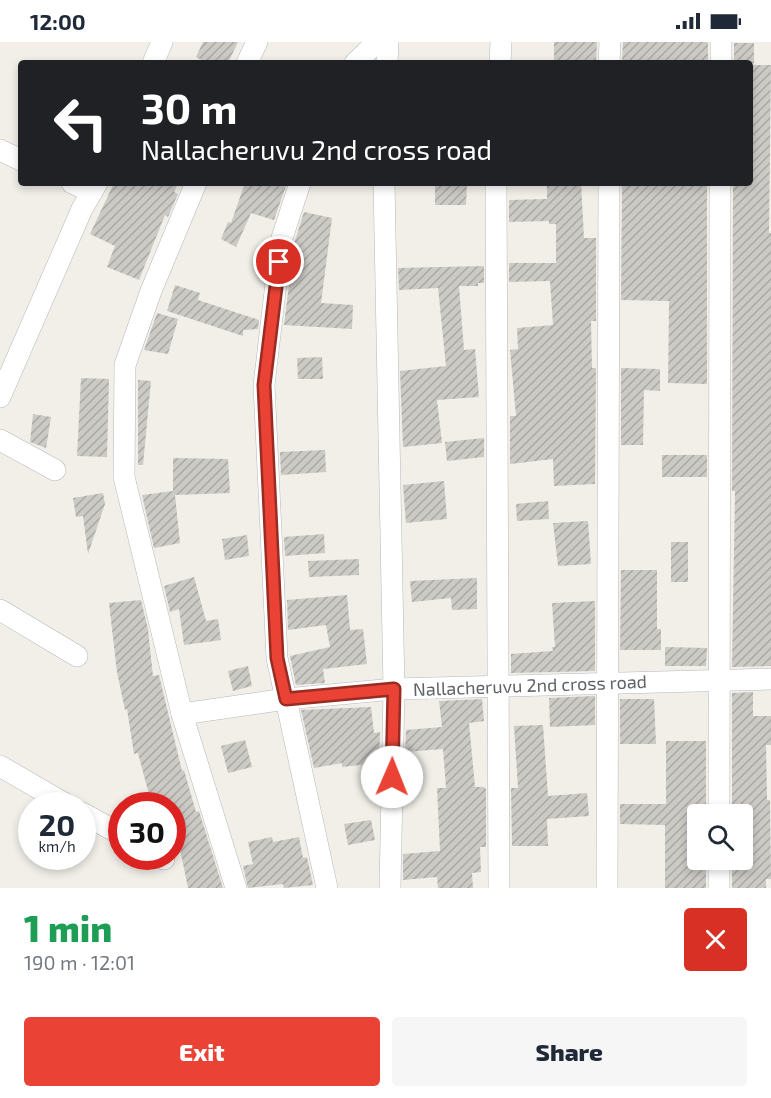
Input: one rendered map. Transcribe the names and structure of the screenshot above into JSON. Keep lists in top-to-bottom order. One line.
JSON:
{"streets":{"street":["Nallacheruvu 2nd cross road"]},"page":{"status":"12:00","turn":["30 m","Nallacheruvu 2nd cross road"],"speed":"20 km/h","limit":"30","heading":["1 min","190 m · 12:01"],"buttons":["Exit","Share"]}}
